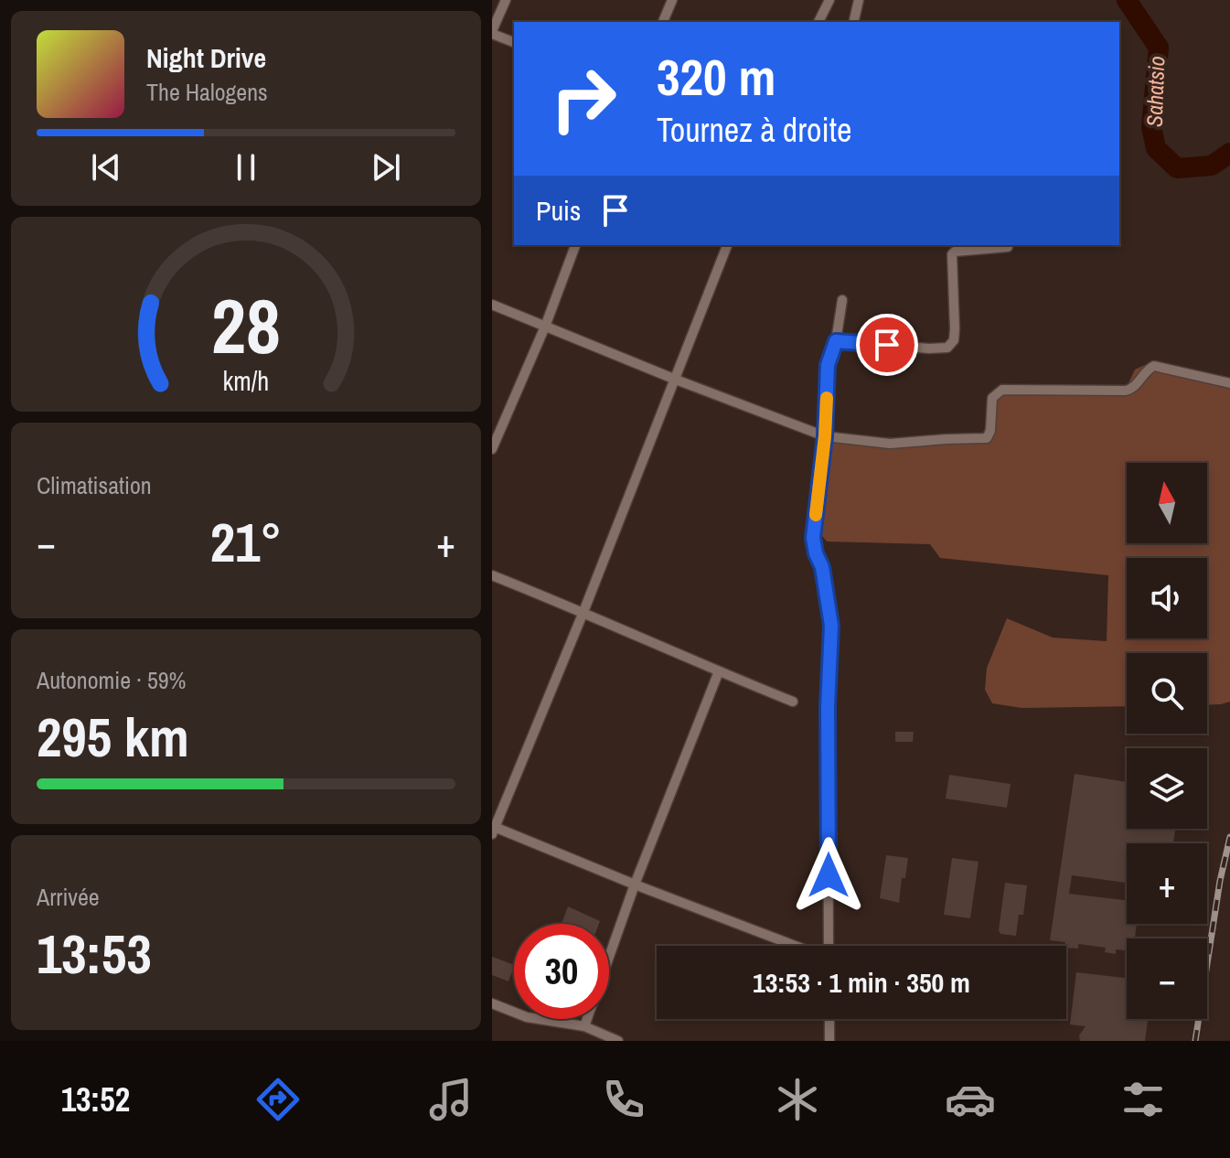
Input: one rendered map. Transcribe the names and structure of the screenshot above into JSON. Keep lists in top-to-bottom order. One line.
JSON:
{"water":["Sahatsio"],"north":"top","page":{"turn":["320 m","Tournez à droite"],"song":["Night Drive","The Halogens"],"then":"Puis","tile":["Climatisation",["Autonomie · 59%","295 km"],["Arrivée","13:53"]],"map_buttons":["+","−"],"heat":["−","21°","+"],"limit":"30","trip":"13:53 · 1 min · 350 m","tabs":"13:52","gauge":["28","km/h"]}}
